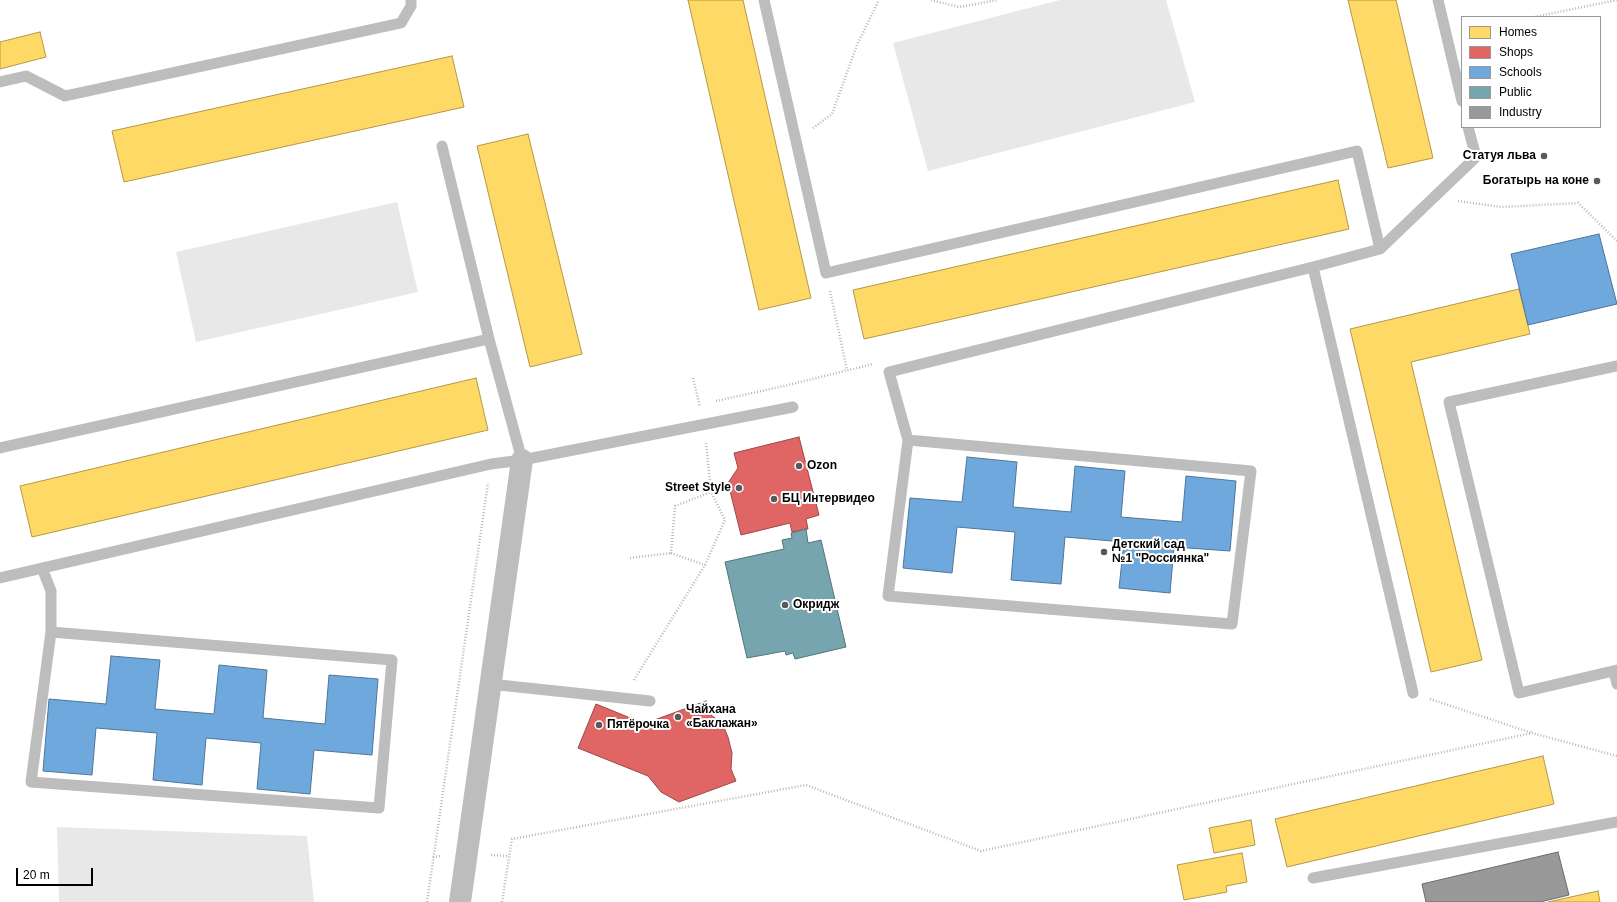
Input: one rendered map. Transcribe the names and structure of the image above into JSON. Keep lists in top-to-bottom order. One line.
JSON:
{"places":["Статуя льва","Богатырь на коне","Ozon","Street Style","БЦ Интервидео","Детский сад №1 \"Россиянка\"","Окридж","Чайхана «Баклажан»","Пятёрочка"],"legend":["Homes","Shops","Schools","Public","Industry"],"scale_bar":"20 m"}
